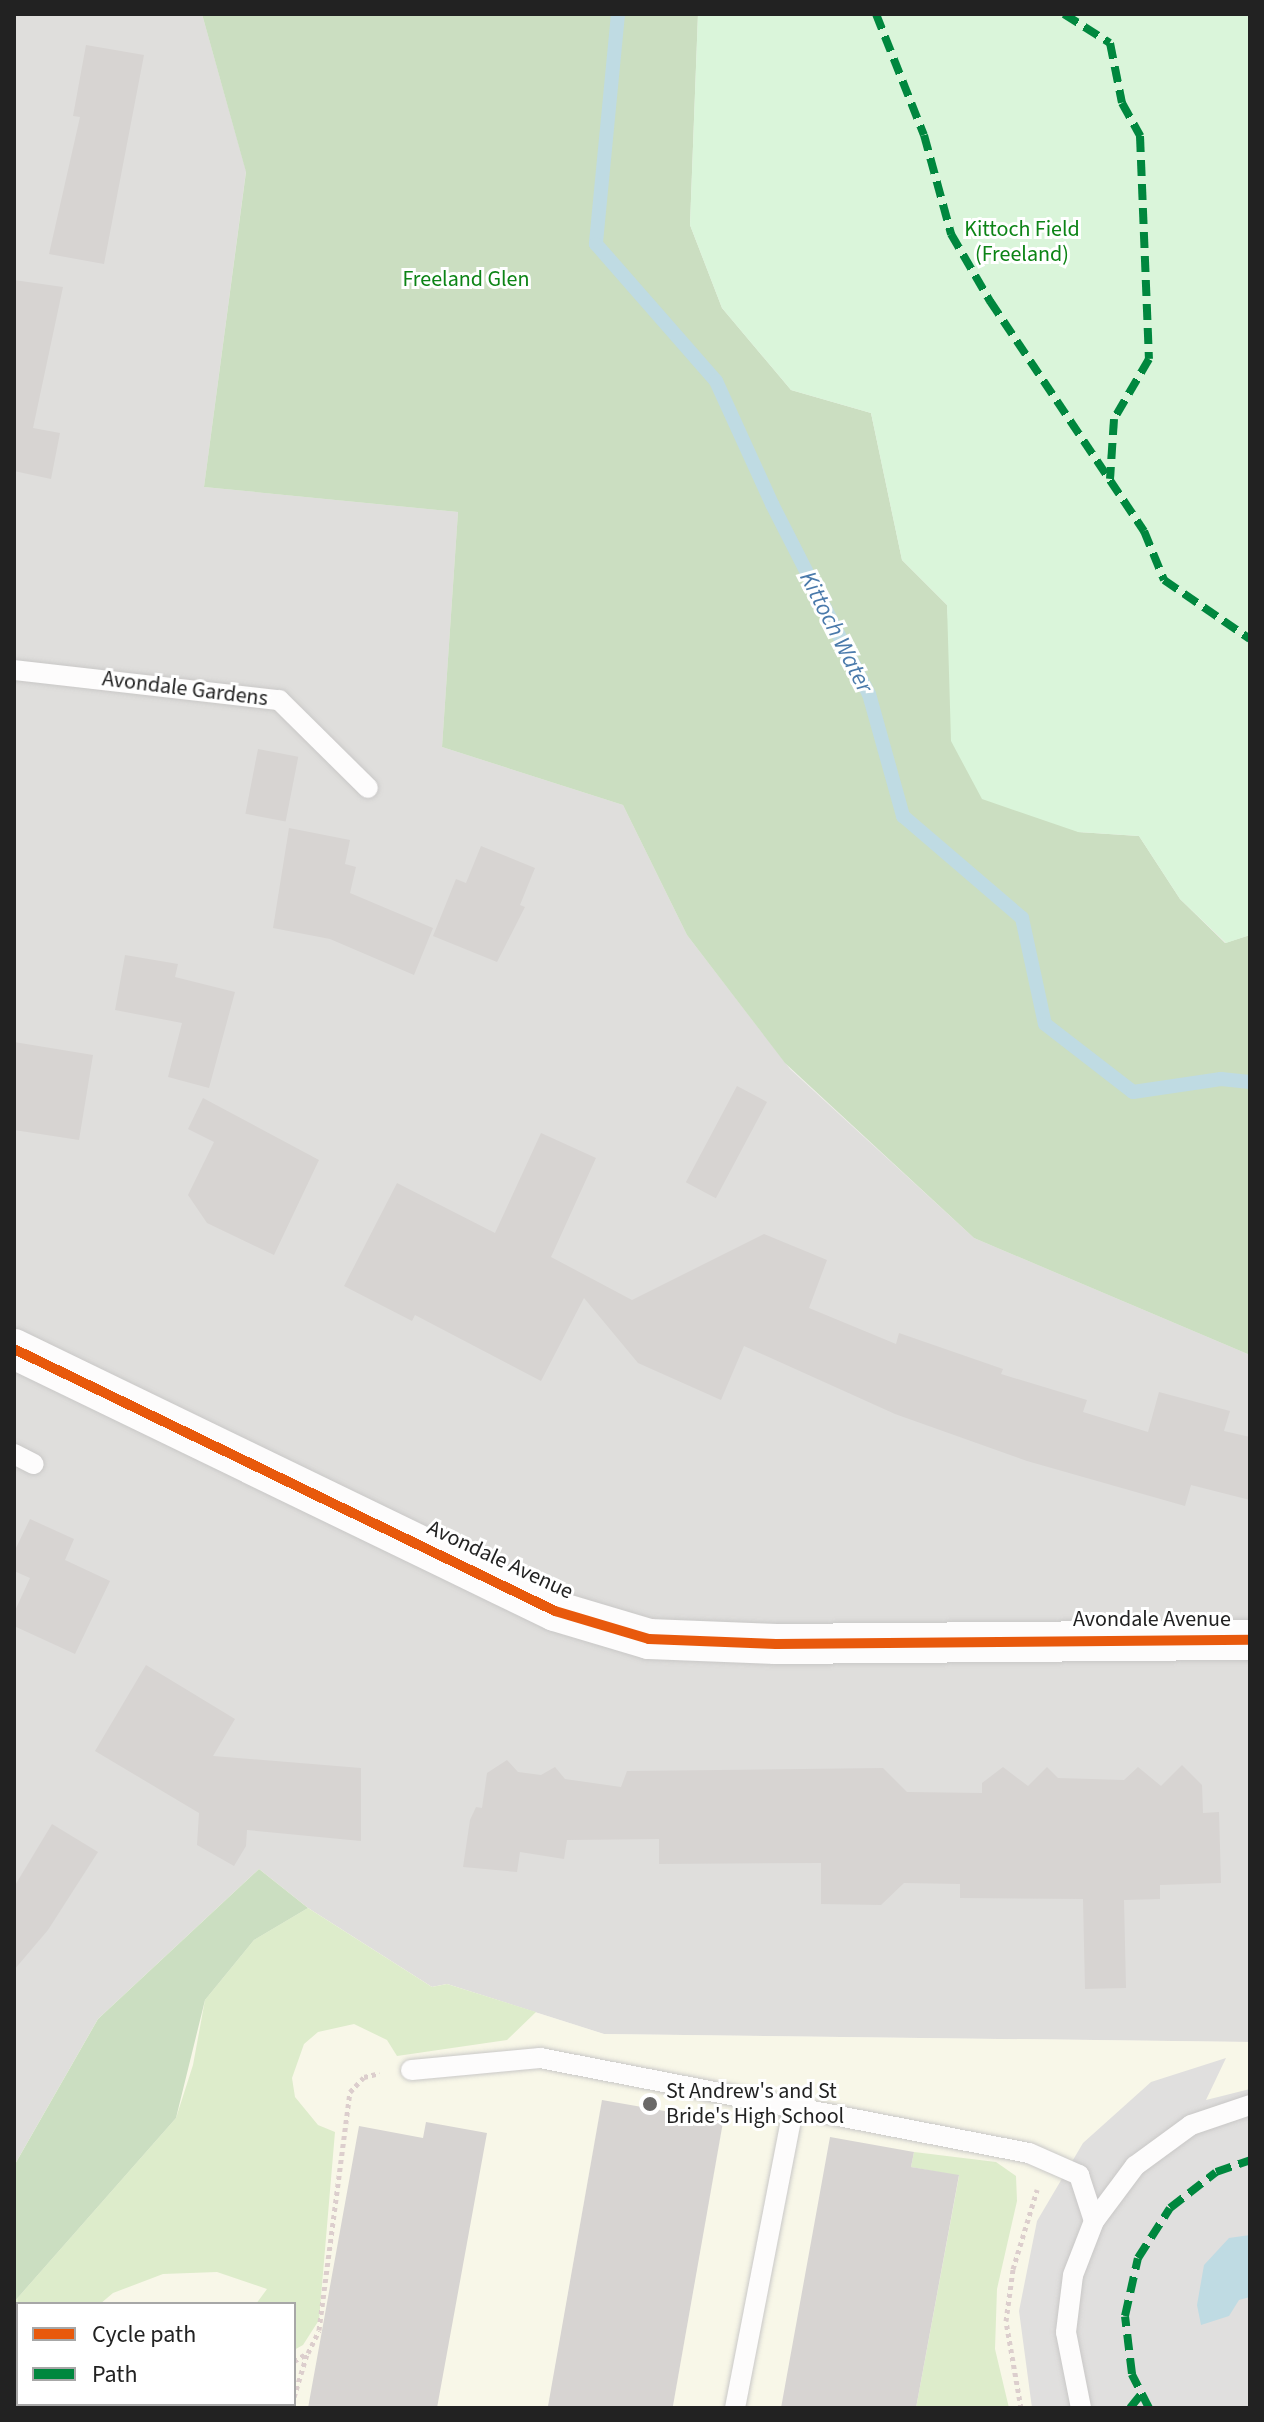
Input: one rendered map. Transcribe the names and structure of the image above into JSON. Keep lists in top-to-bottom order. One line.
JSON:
{"streets":{"street":["Avondale Avenue"],"lane":["Avondale Gardens"]},"water":["Kittoch Water"],"parks":["Kittoch Field (Freeland)","Freeland Glen"],"places":["St Andrew's and St Bride's High School"],"legend":["Cycle path","Path"]}
